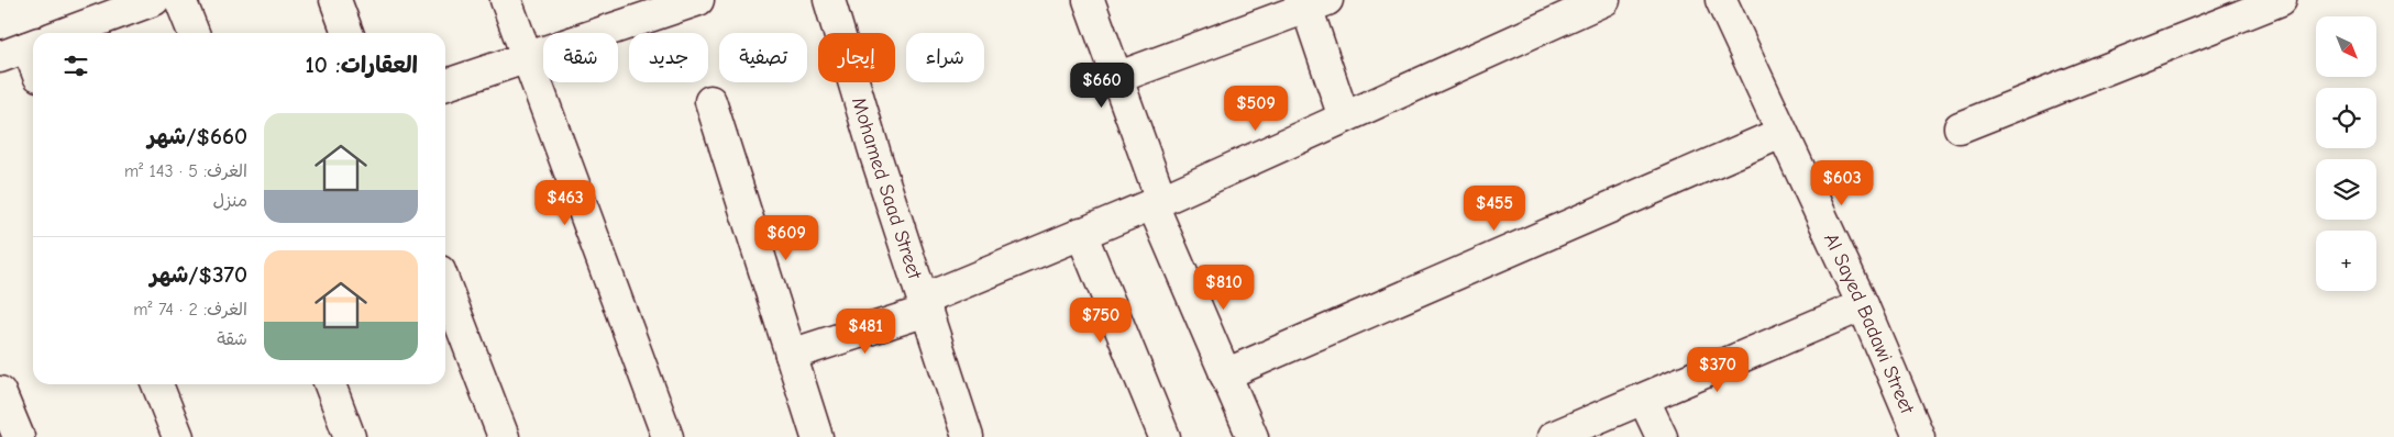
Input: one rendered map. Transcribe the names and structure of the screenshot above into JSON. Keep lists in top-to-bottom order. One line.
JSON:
{"streets":{"street":["Mohamed Saad Street","Al Sayed Badawi Street"]},"north":"bottom right","page":{"map_buttons":"+","chip":["شراء","إيجار","تصفية","جديد","شقة"],"heading":"العقارات: 10","price":["$660","$509","$603","$463","$455","$609","$810","$750","$481","$370"],"list":[{"name":"$660/شهر","note":"الغرف: 5 · 143 m² · منزل"},{"name":"$370/شهر","note":"الغرف: 2 · 74 m² · شقة"}]}}
